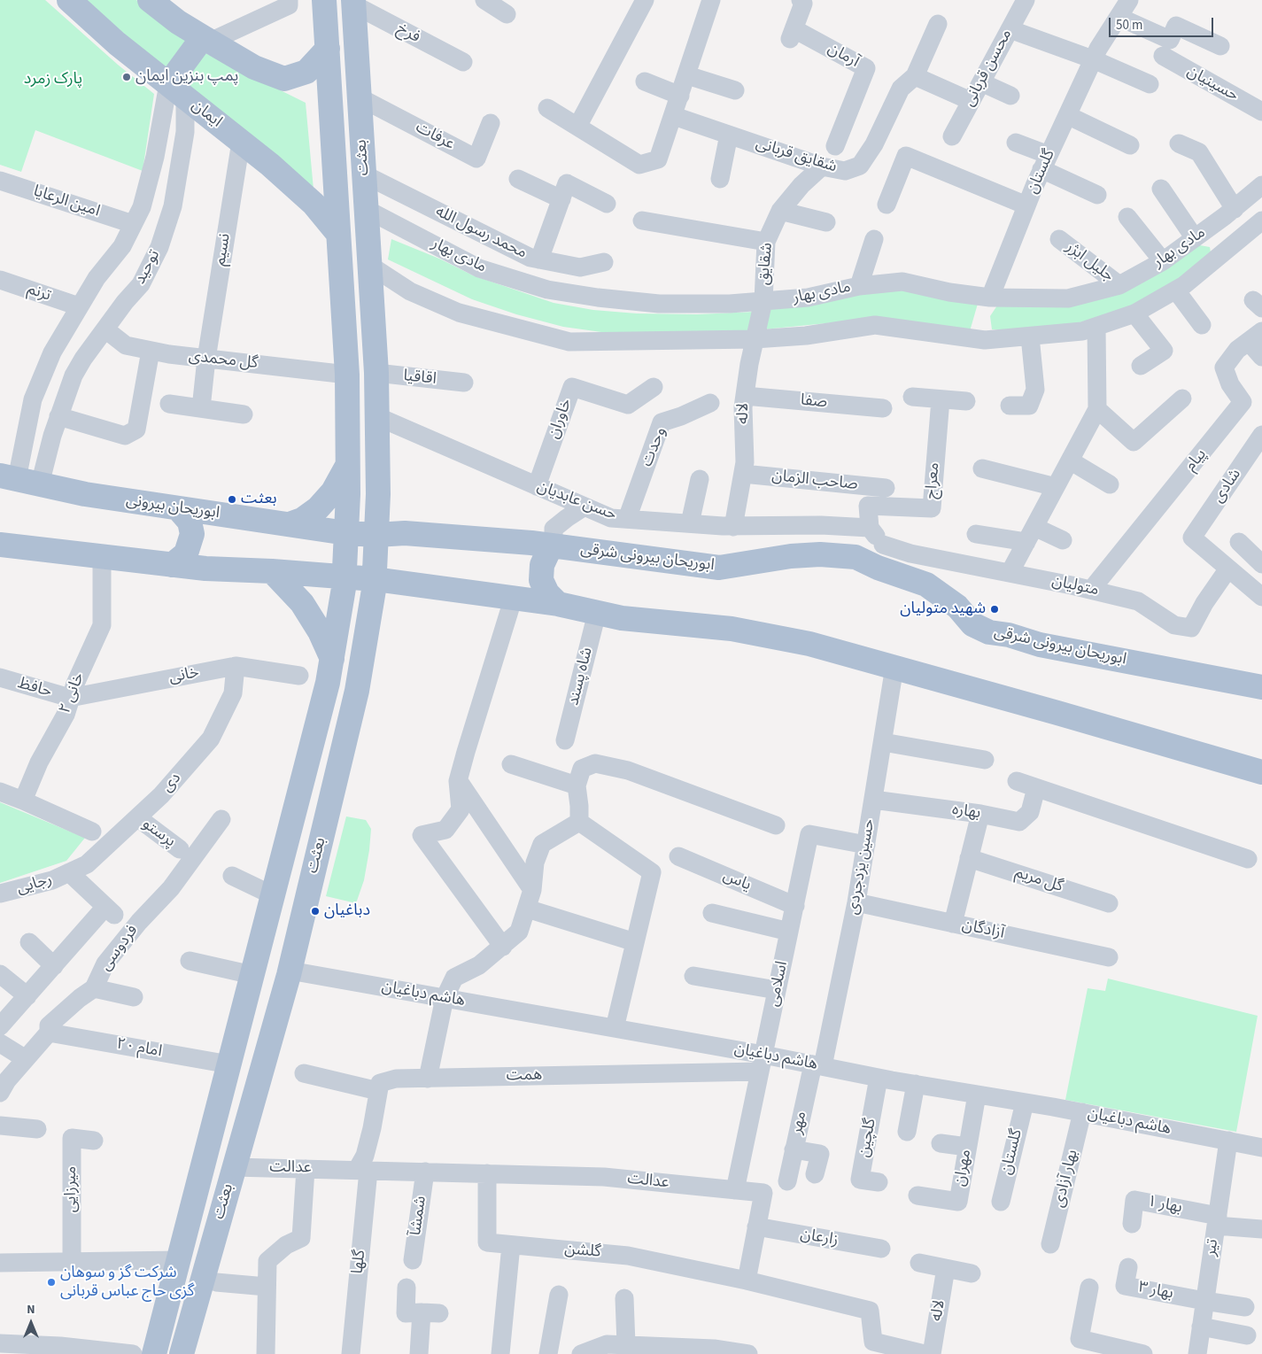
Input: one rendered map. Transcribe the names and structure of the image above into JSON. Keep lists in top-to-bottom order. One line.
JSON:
{"streets":{"main road":["ایمان","بعثت","ابوریحان بیرونی","ابوریحان بیرونی شرقی"],"street":["فرخ","آرمان","محسن قربانی","حسینیان","عرفات","شقایق قربانی","گلستان","امین الرعایا","محمد رسول الله","مادی بهار","نسیم","جلیل ابژر","شقایق","توحید","ترنم","گل محمدی","اقاقیا","صفا","لاله","خاوران","وحدت","پیام","صاحب الزمان","معراج","شادی","حسن عابدیان","متولیان","خانی","شاه پسند","حافظ","خانی ۲","دی","بهاره","پرستو","حسین یزدجردی","گل مریم","یاس","رجایی","آزادگان","فردوسی","اسلامی","هاشم دباغیان","امام ۲۰","همت","مهر","گلچین","عدالت","مهران","بهار آزادی","میرزایی","بهار ۱","شمشآ","زارعان","تیر","گلشن","گلها","بهار ۳"]},"crossings":[["فرخ","بعثت"],["ایمان","بعثت"],["ایمان","نسیم"],["ایمان","توحید"],["عرفات","بعثت"],["شقایق قربانی","شقایق"],["بعثت","محمد رسول الله"],["بعثت","مادی بهار"],["بعثت","گل محمدی"],["بعثت","اقاقیا"],["بعثت","حسن عابدیان"],["بعثت","ابوریحان بیرونی"],["بعثت","ابوریحان بیرونی شرقی"],["بعثت","هاشم دباغیان"],["بعثت","امام ۲۰"],["بعثت","عدالت"],["گلستان","مادی بهار"],["گلستان","هاشم دباغیان"],["مادی بهار","جلیل ابژر"],["مادی بهار","شقایق"],["مادی بهار","لاله"],["نسیم","گل محمدی"],["شقایق","لاله"],["توحید","گل محمدی"],["توحید","ابوریحان بیرونی"],["صفا","لاله"],["لاله","صاحب الزمان"],["لاله","حسن عابدیان"],["خاوران","حسن عابدیان"],["وحدت","حسن عابدیان"],["پیام","متولیان"],["معراج","حسن عابدیان"],["شادی","متولیان"],["ابوریحان بیرونی","ابوریحان بیرونی شرقی"],["ابوریحان بیرونی شرقی","متولیان"],["خانی","حافظ"],["خانی","خانی ۲"],["خانی","دی"],["حافظ","خانی ۲"],["دی","پرستو"],["دی","رجایی"],["بهاره","حسین یزدجردی"],["حسین یزدجردی","آزادگان"],["حسین یزدجردی","اسلامی"],["حسین یزدجردی","هاشم دباغیان"],["حسین یزدجردی","مهر"],["یاس","اسلامی"],["فردوسی","امام ۲۰"],["اسلامی","هاشم دباغیان"],["اسلامی","همت"],["اسلامی","عدالت"],["هاشم دباغیان","همت"],["هاشم دباغیان","مهر"],["هاشم دباغیان","گلچین"],["هاشم دباغیان","مهران"],["هاشم دباغیان","بهار آزادی"],["هاشم دباغیان","تیر"],["عدالت","شمشآ"],["عدالت","زارعان"],["عدالت","گلشن"],["عدالت","گلها"],["بهار ۱","تیر"],["تیر","بهار ۳"]],"parks":["پارک زمرد"],"places":["پمپ بنزین ایمان","بعثت","شهید متولیان","دباغیان","شرکت گز و سوهان گزی حاج عباس قربانی"],"scale_bar":"50 m","north":"top"}
